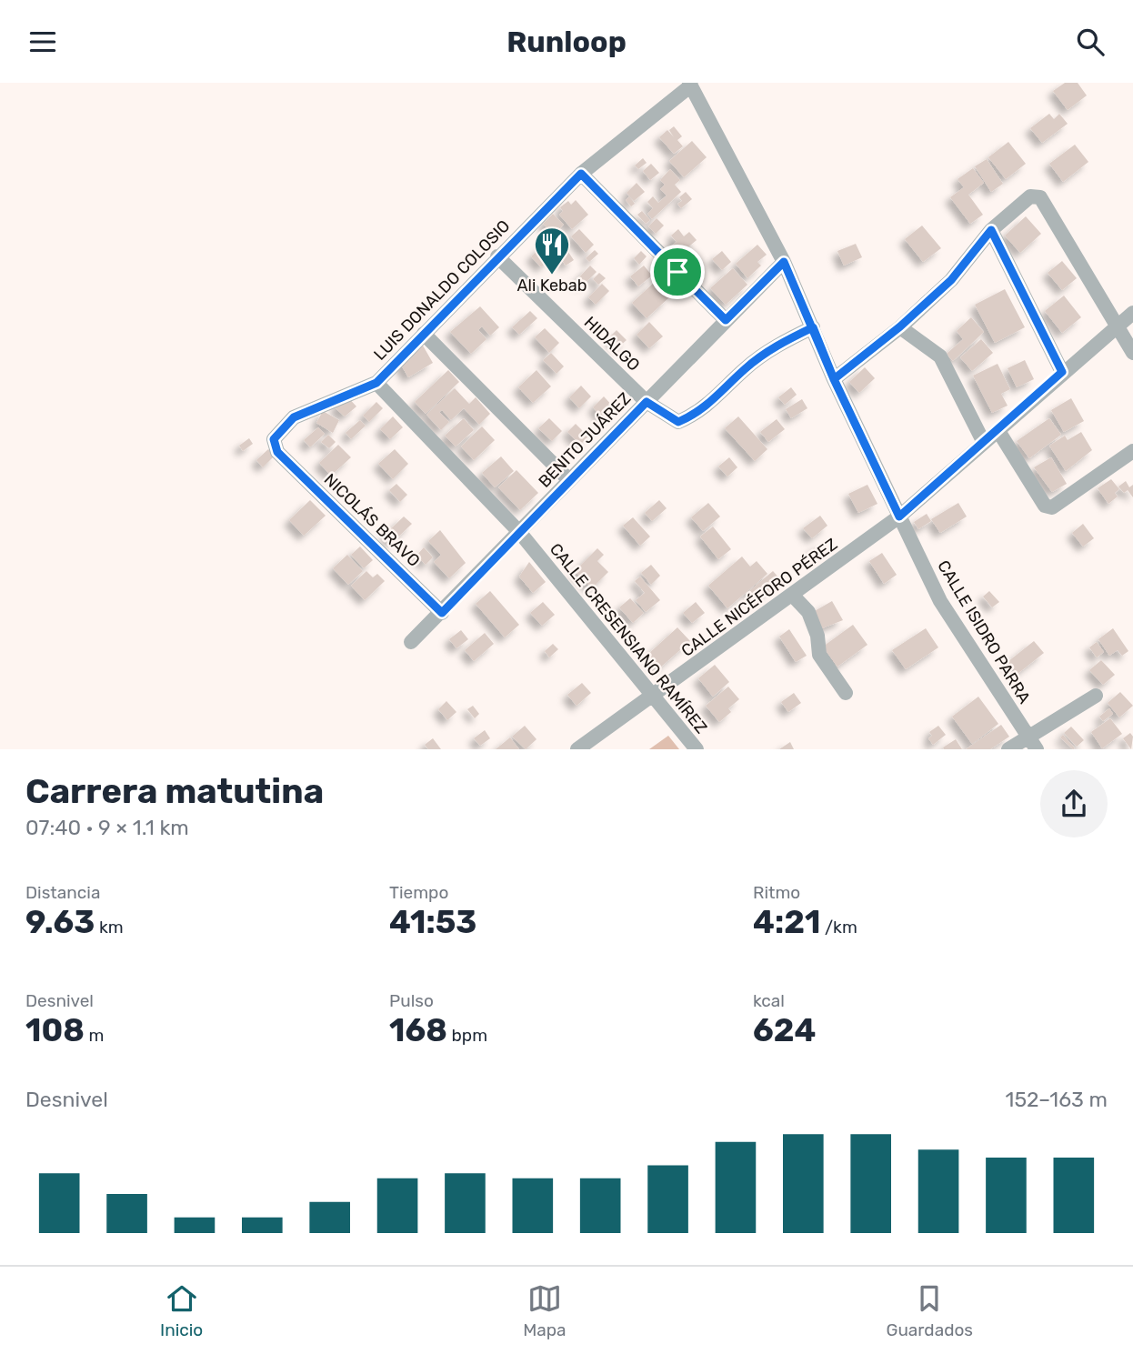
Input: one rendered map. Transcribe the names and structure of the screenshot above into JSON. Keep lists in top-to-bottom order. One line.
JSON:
{"streets":{"street":["LUIS DONALDO COLOSIO","HIDALGO","BENITO JUÁREZ","NICOLÁS BRAVO","CALLE NICÉFORO PÉREZ","CALLE ISIDRO PARRA","CALLE CRESENSIANO RAMÍREZ"]},"crossings":[["LUIS DONALDO COLOSIO","HIDALGO"],["LUIS DONALDO COLOSIO","NICOLÁS BRAVO"],["LUIS DONALDO COLOSIO","CALLE ISIDRO PARRA"],["LUIS DONALDO COLOSIO","CALLE CRESENSIANO RAMÍREZ"],["HIDALGO","BENITO JUÁREZ"],["HIDALGO","CALLE ISIDRO PARRA"],["BENITO JUÁREZ","NICOLÁS BRAVO"],["BENITO JUÁREZ","CALLE ISIDRO PARRA"],["BENITO JUÁREZ","CALLE CRESENSIANO RAMÍREZ"],["CALLE NICÉFORO PÉREZ","CALLE ISIDRO PARRA"],["CALLE NICÉFORO PÉREZ","CALLE CRESENSIANO RAMÍREZ"]],"places":{"restaurant":["Ali Kebab"]},"page":{"header":"Runloop","heading":["Carrera matutina","07:40 · 9 × 1.1 km"],"stats":[["Distancia","9.63 km"],["Tiempo","41:53"],["Ritmo","4:21 /km"],["Desnivel","108 m"],["Pulso","168 bpm"],["kcal","624"]],"chart":["Desnivel","152–163 m"],"tabs":["Inicio","Mapa","Guardados"]}}
